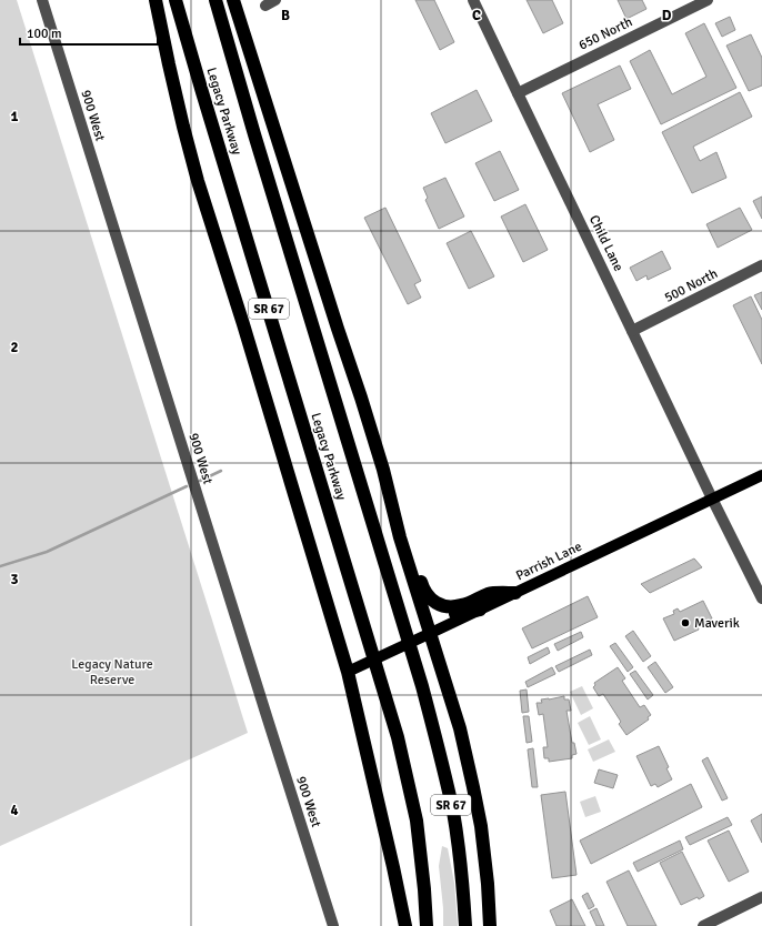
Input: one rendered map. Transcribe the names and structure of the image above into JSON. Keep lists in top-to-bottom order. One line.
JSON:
{"streets":{"highway":["Legacy Parkway","SR 67"],"main road":["Parrish Lane"],"street":["650 North","900 West","Child Lane","500 North"]},"crossings":[["650 North","Child Lane"],["Child Lane","500 North"],["Child Lane","Parrish Lane"]],"parks":["Legacy Nature Reserve"],"places":["Maverik"],"scale_bar":"100 m","grid":{"columns":["B","C","D"],"rows":["1","2","3","4"]}}
